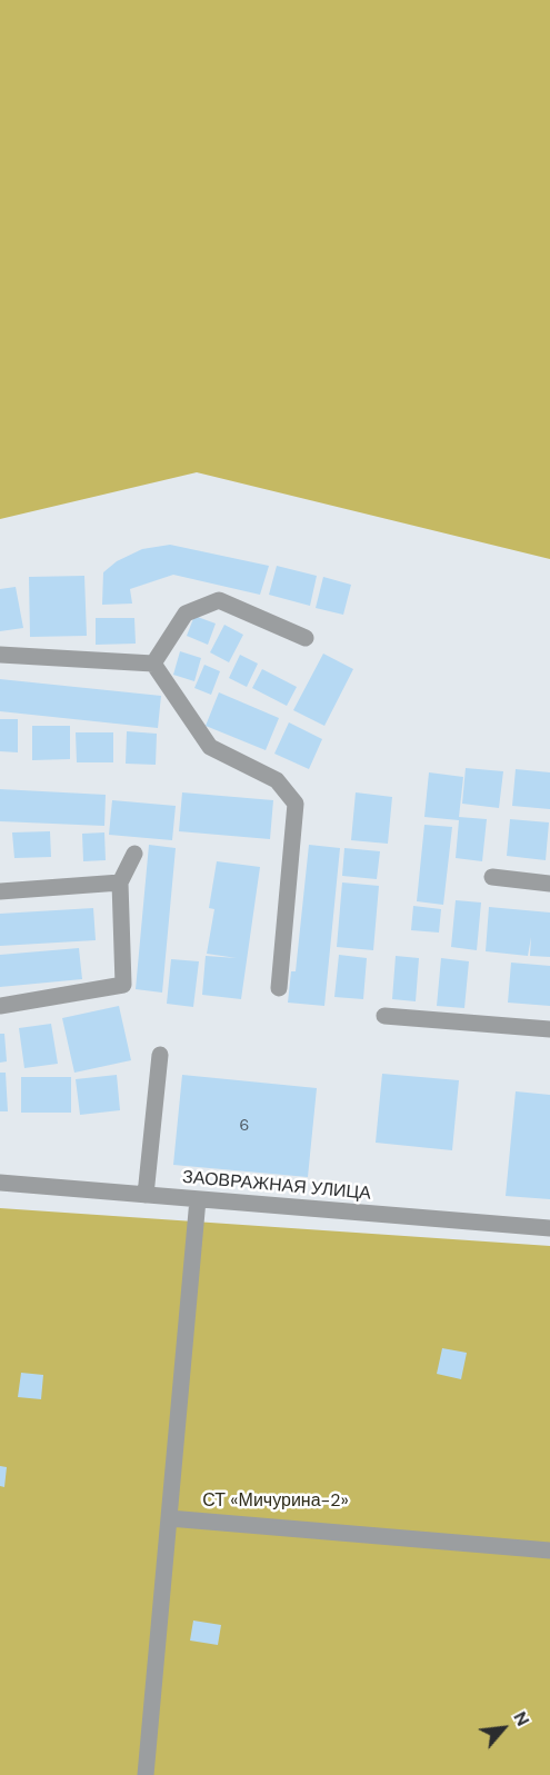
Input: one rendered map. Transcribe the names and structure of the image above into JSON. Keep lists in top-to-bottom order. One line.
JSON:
{"streets":{"street":["ЗАОВРАЖНАЯ УЛИЦА"]},"parks":["СТ «Мичурина-2»"],"house_numbers":["6"],"north":"top right"}
